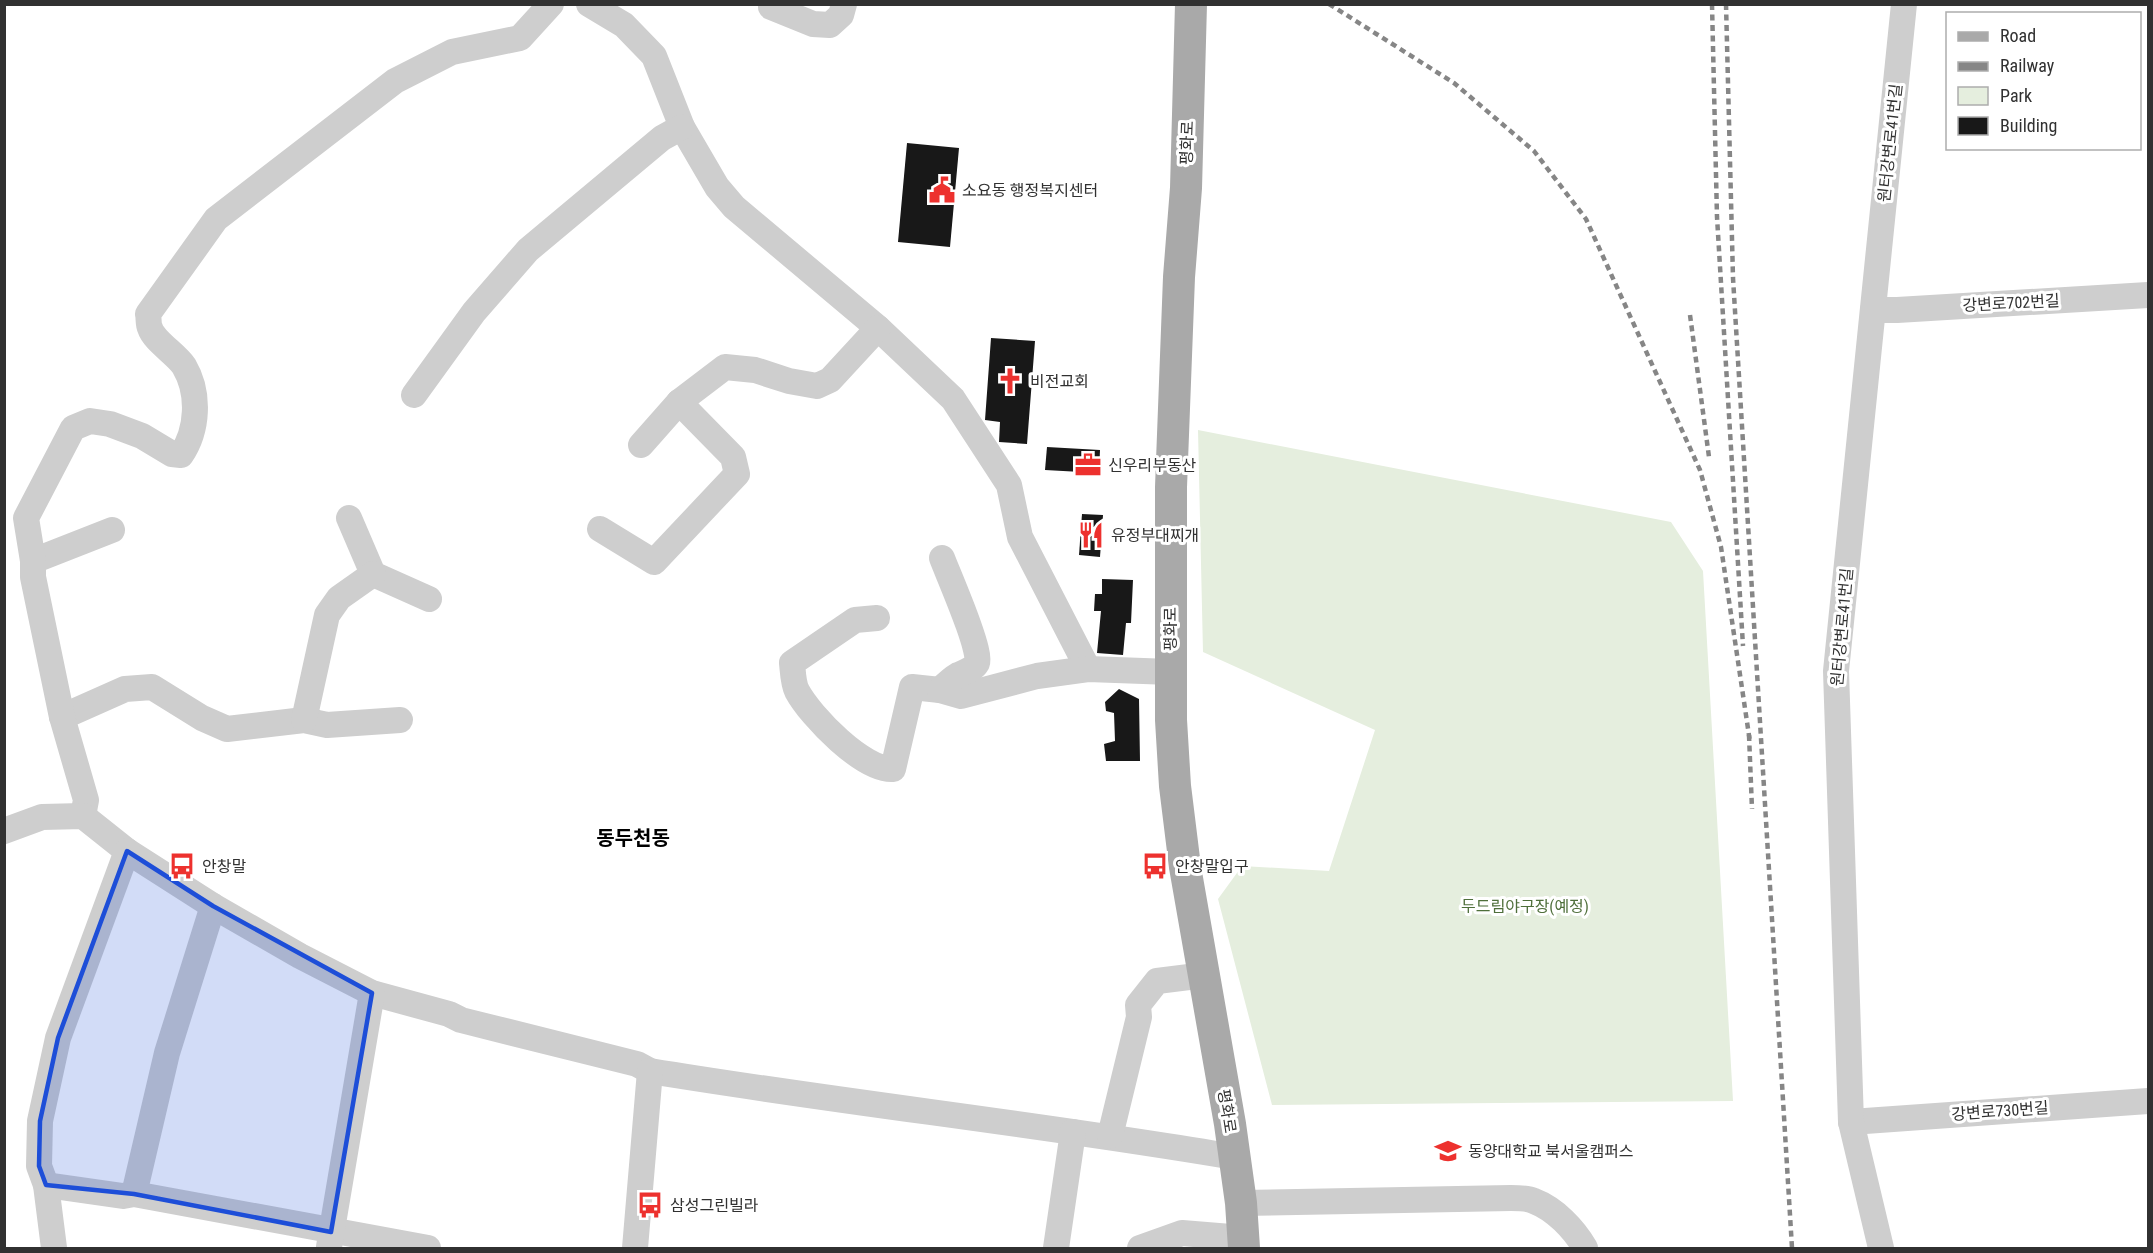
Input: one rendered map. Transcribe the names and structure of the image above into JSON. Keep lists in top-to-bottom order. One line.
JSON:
{"streets":{"main road":["평화로"],"street":["원터강변로41번길","강변로702번길","강변로730번길"]},"crossings":[["원터강변로41번길","강변로702번길"],["원터강변로41번길","강변로730번길"]],"districts":["동두천동"],"parks":["두드림야구장(예정)"],"places":{"public building":["소요동 행정복지센터"],"church":["비전교회"],"office":["신우리부동산"],"restaurant":["유정부대찌개"],"bus stop":["안창말","안창말입구","삼성그린빌라"],"school or university":["동양대학교 북서울캠퍼스"]},"legend":["Road","Railway","Park","Building"]}
